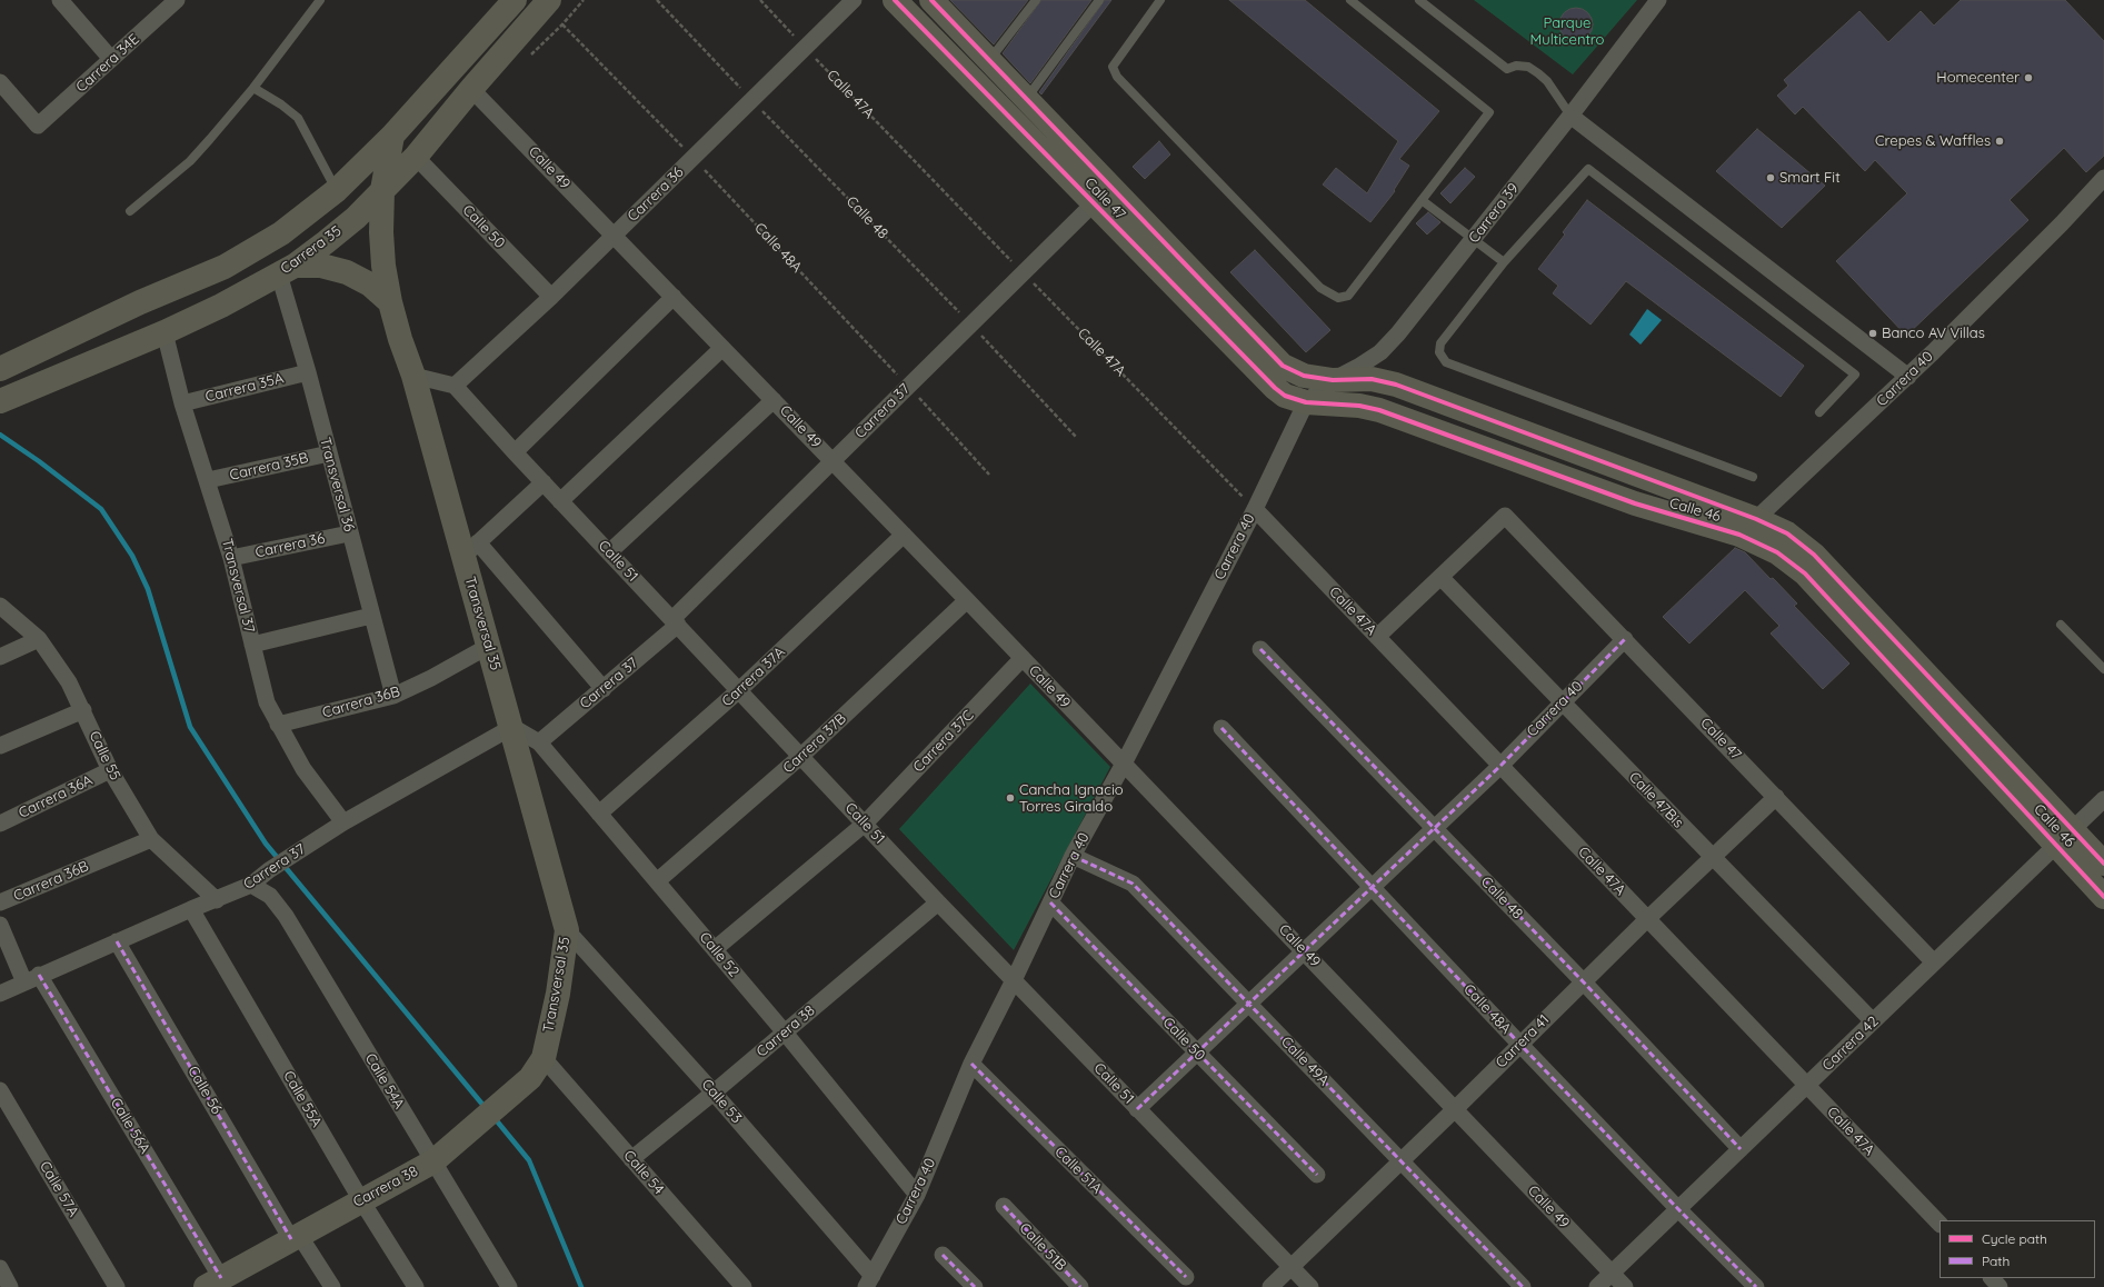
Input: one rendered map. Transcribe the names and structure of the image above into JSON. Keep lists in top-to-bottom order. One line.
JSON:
{"streets":{"main road":["Calle 47","Carrera 35","Calle 46","Transversal 35","Carrera 38"],"street":["Carrera 34E","Calle 47A","Calle 49","Carrera 36","Carrera 39","Calle 48","Calle 50","Calle 48A","Carrera 40","Carrera 35A","Carrera 37","Carrera 35B","Transversal 36","Calle 51","Transversal 37","Carrera 37A","Carrera 36B","Carrera 37C","Carrera 37B","Calle 55","Carrera 36A","Calle 47Bis","Calle 52","Carrera 41","Carrera 42","Calle 49A","Calle 54A","Calle 56","Calle 55A","Calle 53","Calle 56A","Calle 51A","Calle 54","Calle 57A","Calle 51B"]},"crossings":[["Calle 47A","Carrera 36"],["Calle 47A","Carrera 40"],["Calle 47A","Carrera 37"],["Calle 47A","Carrera 41"],["Calle 47A","Carrera 42"],["Calle 49","Carrera 36"],["Calle 49","Carrera 35"],["Calle 49","Carrera 40"],["Calle 49","Carrera 37"],["Calle 49","Carrera 37A"],["Calle 49","Carrera 37C"],["Calle 49","Carrera 37B"],["Calle 49","Carrera 41"],["Calle 49","Carrera 42"],["Carrera 36","Calle 48"],["Carrera 36","Calle 50"],["Carrera 36","Calle 48A"],["Carrera 36","Transversal 36"],["Carrera 36","Calle 51"],["Carrera 36","Transversal 37"],["Calle 47","Carrera 39"],["Calle 47","Carrera 40"],["Calle 47","Carrera 37"],["Calle 47","Calle 46"],["Calle 47","Calle 47Bis"],["Calle 47","Carrera 41"],["Calle 47","Carrera 42"],["Carrera 39","Carrera 40"],["Carrera 39","Calle 46"],["Calle 48","Carrera 40"],["Calle 48","Carrera 37"],["Calle 48","Carrera 41"],["Calle 48","Carrera 42"],["Calle 50","Carrera 35"],["Calle 50","Carrera 40"],["Calle 48A","Carrera 40"],["Calle 48A","Carrera 37"],["Calle 48A","Carrera 41"],["Calle 48A","Carrera 42"],["Carrera 35","Transversal 36"],["Carrera 35","Transversal 37"],["Carrera 35","Transversal 35"],["Carrera 40","Calle 46"],["Carrera 40","Calle 51"],["Carrera 40","Calle 47Bis"],["Carrera 40","Calle 52"],["Carrera 40","Calle 49A"],["Carrera 40","Calle 53"],["Carrera 40","Calle 51A"],["Carrera 35A","Transversal 36"],["Carrera 35A","Transversal 37"],["Carrera 37","Calle 51"],["Carrera 37","Transversal 37"],["Carrera 37","Transversal 35"],["Carrera 37","Calle 55"],["Carrera 37","Calle 52"],["Carrera 37","Calle 54A"],["Carrera 37","Calle 56"],["Carrera 37","Calle 55A"],["Carrera 37","Calle 56A"],["Carrera 35B","Transversal 36"],["Carrera 35B","Transversal 37"],["Transversal 36","Carrera 36B"],["Calle 46","Carrera 42"],["Calle 51","Carrera 37A"],["Calle 51","Carrera 37C"],["Calle 51","Carrera 37B"],["Calle 51","Carrera 38"],["Calle 51","Carrera 41"],["Transversal 37","Carrera 36B"],["Transversal 35","Carrera 36B"],["Transversal 35","Calle 52"],["Transversal 35","Carrera 38"],["Transversal 35","Calle 53"],["Transversal 35","Calle 54"],["Carrera 37A","Calle 52"],["Carrera 36B","Calle 55"],["Carrera 37C","Calle 52"],["Carrera 37B","Calle 52"],["Calle 55","Carrera 36A"],["Calle 47Bis","Carrera 41"],["Calle 47Bis","Carrera 42"],["Calle 52","Carrera 38"],["Carrera 38","Calle 54A"],["Carrera 38","Calle 56"],["Carrera 38","Calle 55A"],["Carrera 38","Calle 53"],["Carrera 38","Calle 56A"],["Carrera 38","Calle 54"],["Carrera 41","Calle 49A"]],"parks":["Parque Multicentro"],"places":["Homecenter","Crepes & Waffles","Smart Fit","Banco AV Villas","Cancha Ignacio Torres Giraldo"],"legend":["Cycle path","Path"]}
